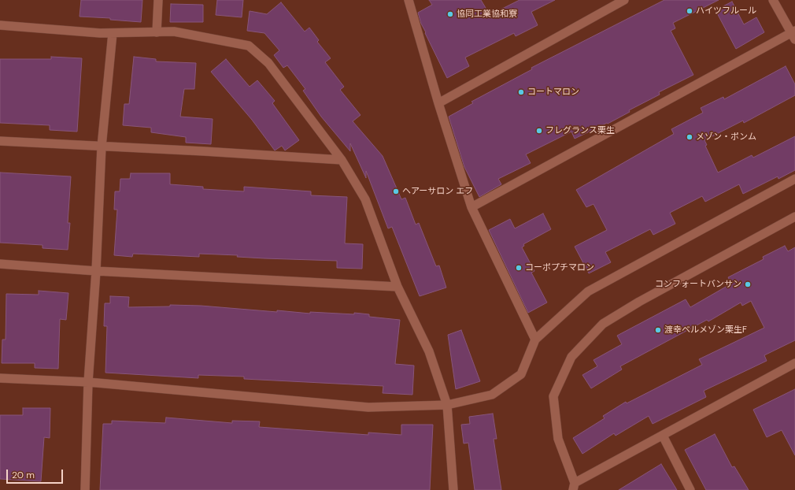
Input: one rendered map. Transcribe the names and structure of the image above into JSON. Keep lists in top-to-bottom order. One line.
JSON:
{"places":["ハイツフルール","協同工業協和寮","コートマロン","フレグランス栗生","メゾン・ポンム","ヘアーサロン エフ","コーポプチマロン","コンフォートバンサン","渡幸ベルメゾン栗生F"],"scale_bar":"20 m"}
